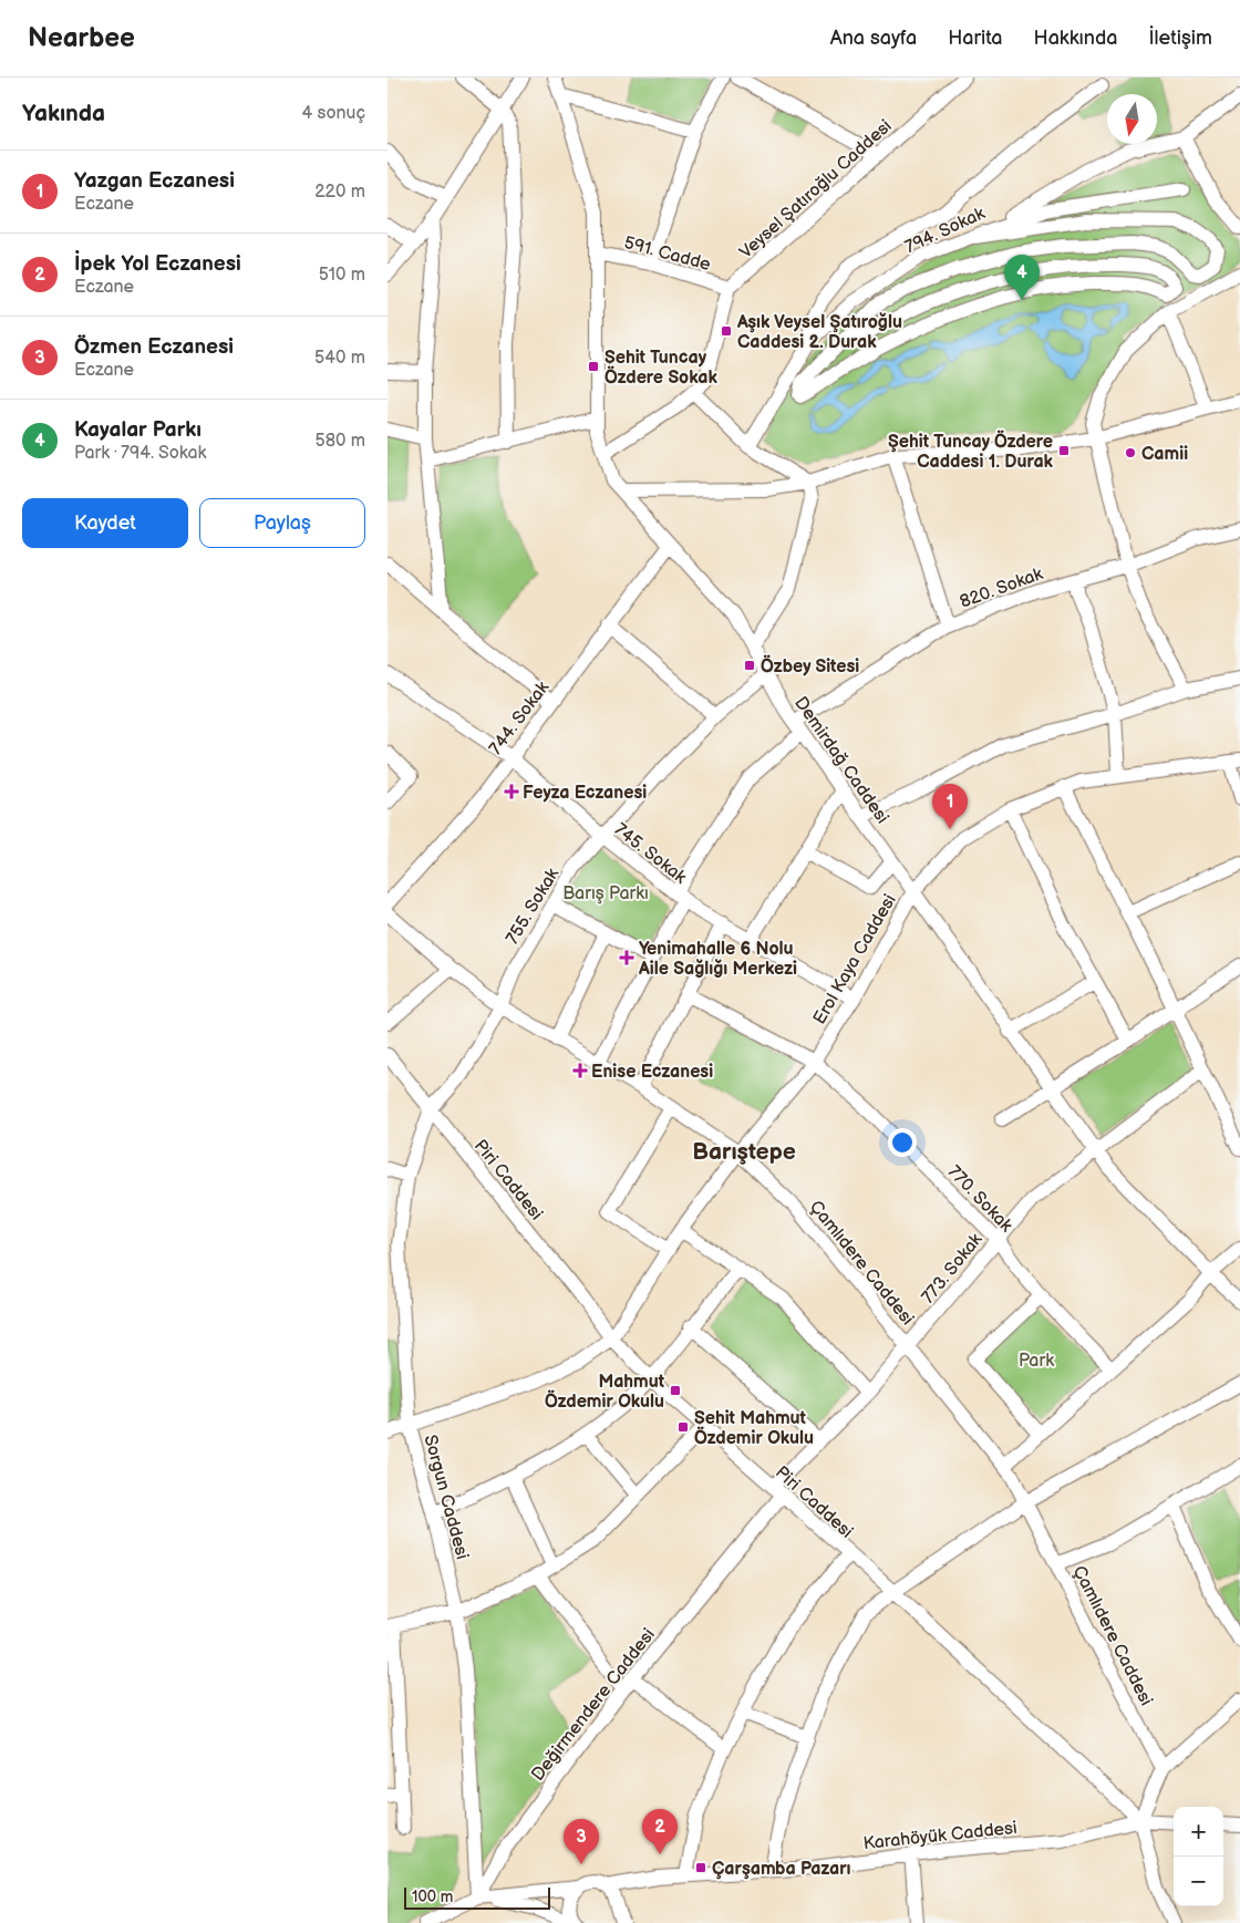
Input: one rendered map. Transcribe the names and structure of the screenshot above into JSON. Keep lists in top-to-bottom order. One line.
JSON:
{"streets":{"street":["Veysel Şatıroğlu Caddesi","794. Sokak","591. Cadde","820. Sokak","744. Sokak","Demirdağ Caddesi","745. Sokak","755. Sokak","Erol Kaya Caddesi","Piri Caddesi","770. Sokak","Çamlıdere Caddesi","773. Sokak","Sorgun Caddesi","Değirmendere Caddesi","Karahöyük Caddesi"]},"crossings":[["Veysel Şatıroğlu Caddesi","591. Cadde"],["591. Cadde","Demirdağ Caddesi"],["820. Sokak","Demirdağ Caddesi"],["820. Sokak","745. Sokak"],["820. Sokak","Çamlıdere Caddesi"],["744. Sokak","Demirdağ Caddesi"],["744. Sokak","745. Sokak"],["Demirdağ Caddesi","755. Sokak"],["Demirdağ Caddesi","Erol Kaya Caddesi"],["Demirdağ Caddesi","773. Sokak"],["745. Sokak","755. Sokak"],["745. Sokak","Erol Kaya Caddesi"],["755. Sokak","Piri Caddesi"],["755. Sokak","Çamlıdere Caddesi"],["755. Sokak","Sorgun Caddesi"],["Erol Kaya Caddesi","Piri Caddesi"],["Erol Kaya Caddesi","770. Sokak"],["Erol Kaya Caddesi","Çamlıdere Caddesi"],["Piri Caddesi","773. Sokak"],["Piri Caddesi","Sorgun Caddesi"],["Piri Caddesi","Değirmendere Caddesi"],["Piri Caddesi","Karahöyük Caddesi"],["770. Sokak","773. Sokak"],["Çamlıdere Caddesi","773. Sokak"],["773. Sokak","Değirmendere Caddesi"],["Sorgun Caddesi","Değirmendere Caddesi"],["Sorgun Caddesi","Karahöyük Caddesi"],["Değirmendere Caddesi","Karahöyük Caddesi"]],"districts":["Barıştepe"],"parks":["Barış Parkı","Park"],"places":{"transit":["Aşık Veysel Şatıroğlu Caddesi 2. Durak","Şehit Tuncay Özdere Sokak","Şehit Tuncay Özdere Caddesi 1. Durak","Özbey Sitesi","Mahmut Özdemir Okulu","Şehit Mahmut Özdemir Okulu","Çarşamba Pazarı"],"other":["Camii"],"health":["Feyza Eczanesi","Yenimahalle 6 Nolu Aile Sağlığı Merkezi","Enise Eczanesi"]},"scale_bar":"100 m","north":"bottom","page":{"header":"Nearbee","nav":["Ana sayfa","Harita","Hakkında","İletişim"],"heading":["Yakında","4 sonuç"],"list":[{"mark":"1","name":"Yazgan Eczanesi","note":"Eczane","value":"220 m"},{"mark":"2","name":"İpek Yol Eczanesi","note":"Eczane","value":"510 m"},{"mark":"3","name":"Özmen Eczanesi","note":"Eczane","value":"540 m"},{"mark":"4","name":"Kayalar Parkı","note":"Park · 794. Sokak","value":"580 m"}],"pins":["4","1","2","3"],"buttons":["Kaydet","Paylaş"],"map_buttons":["+","−"],"scale":"100 m"}}
